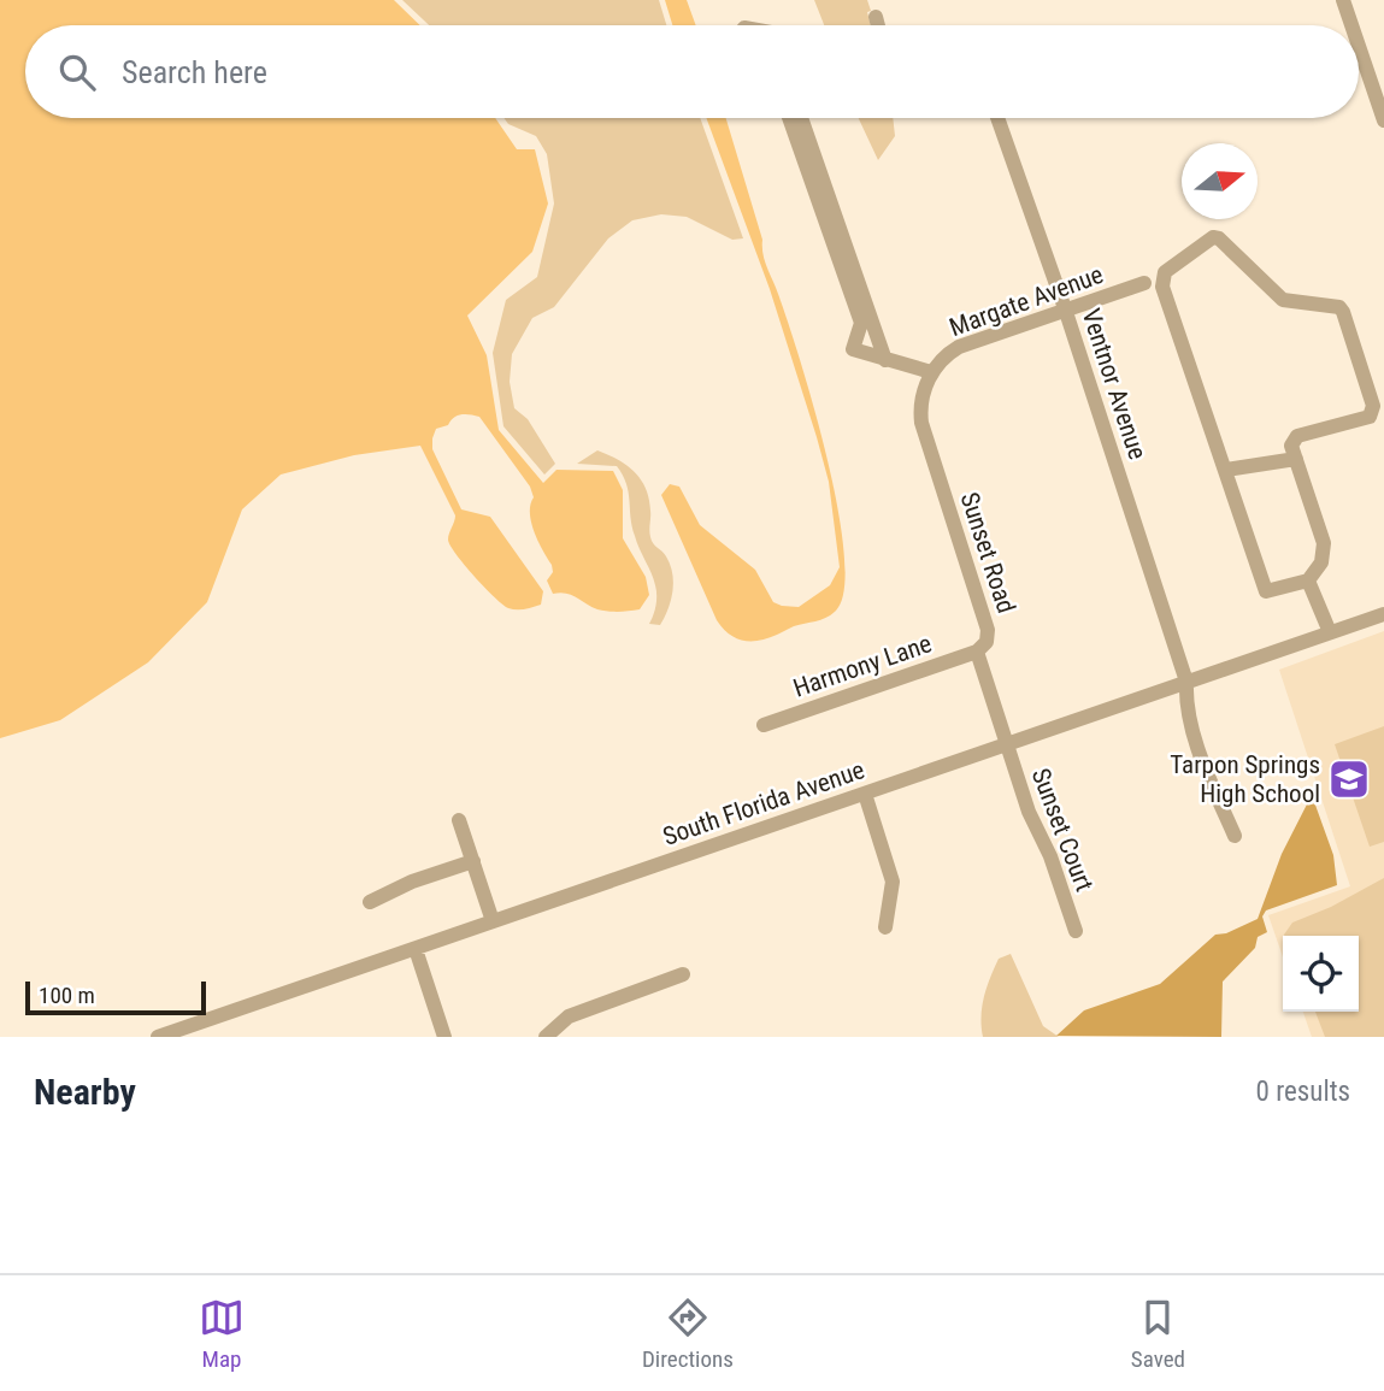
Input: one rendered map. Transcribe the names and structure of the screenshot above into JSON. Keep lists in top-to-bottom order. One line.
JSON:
{"streets":{"street":["Margate Avenue","Ventnor Avenue","Sunset Road","Harmony Lane","South Florida Avenue","Sunset Court"]},"crossings":[["Margate Avenue","Ventnor Avenue"],["Margate Avenue","Sunset Road"],["Ventnor Avenue","South Florida Avenue"],["Sunset Road","Harmony Lane"],["Sunset Road","South Florida Avenue"],["Sunset Road","Sunset Court"],["South Florida Avenue","Sunset Court"]],"places":{"school or university":["Tarpon Springs High School"]},"scale_bar":"100 m","north":"right","page":{"search":"Search here","scale":"100 m","heading":["Nearby","0 results"],"nav":["Map","Directions","Saved"]}}
